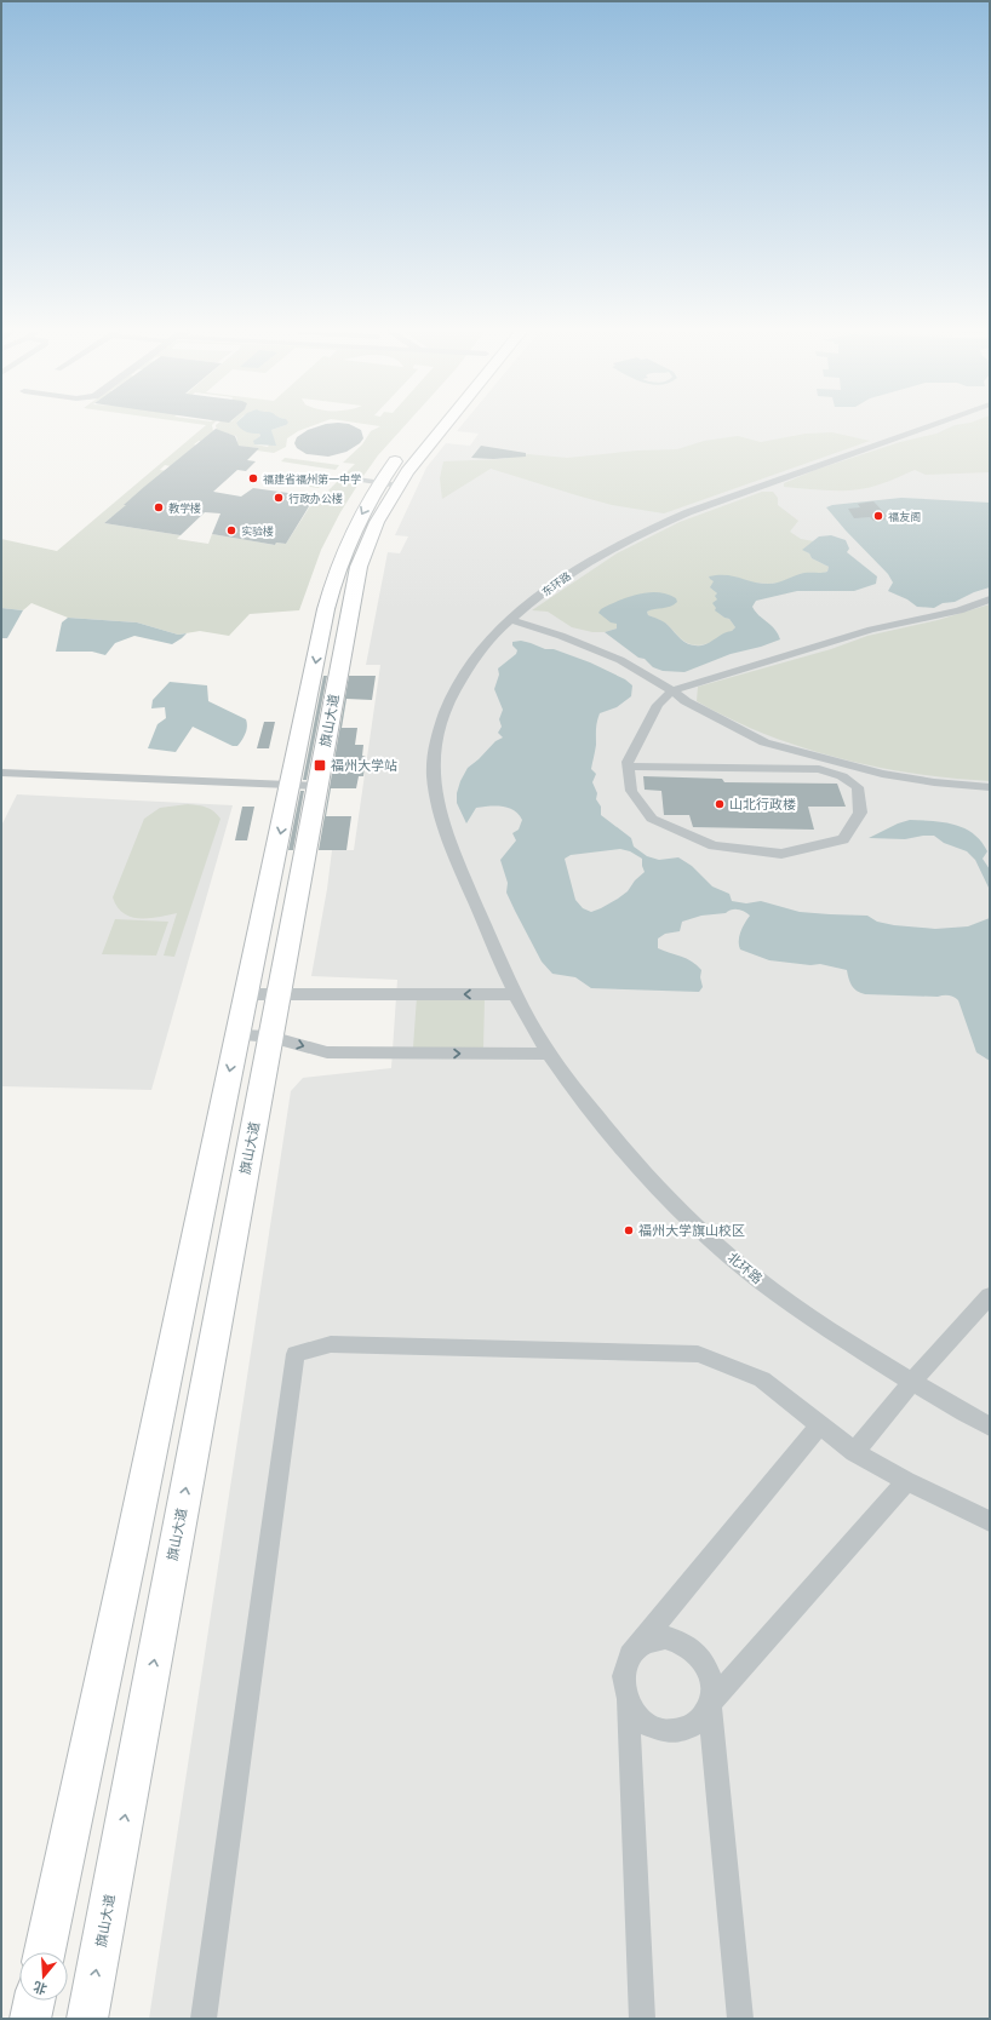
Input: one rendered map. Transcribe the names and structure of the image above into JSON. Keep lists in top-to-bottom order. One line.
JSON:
{"streets":{"highway":["旗山大道"],"street":["东环路","北环路"]},"crossings":[["东环路","北环路"]],"places":{"other":["福建省福州第一中学","行政办公楼","教学楼","福友阁","实验楼","山北行政楼","福州大学旗山校区"],"transit":["福州大学站"]},"north":"bottom"}
